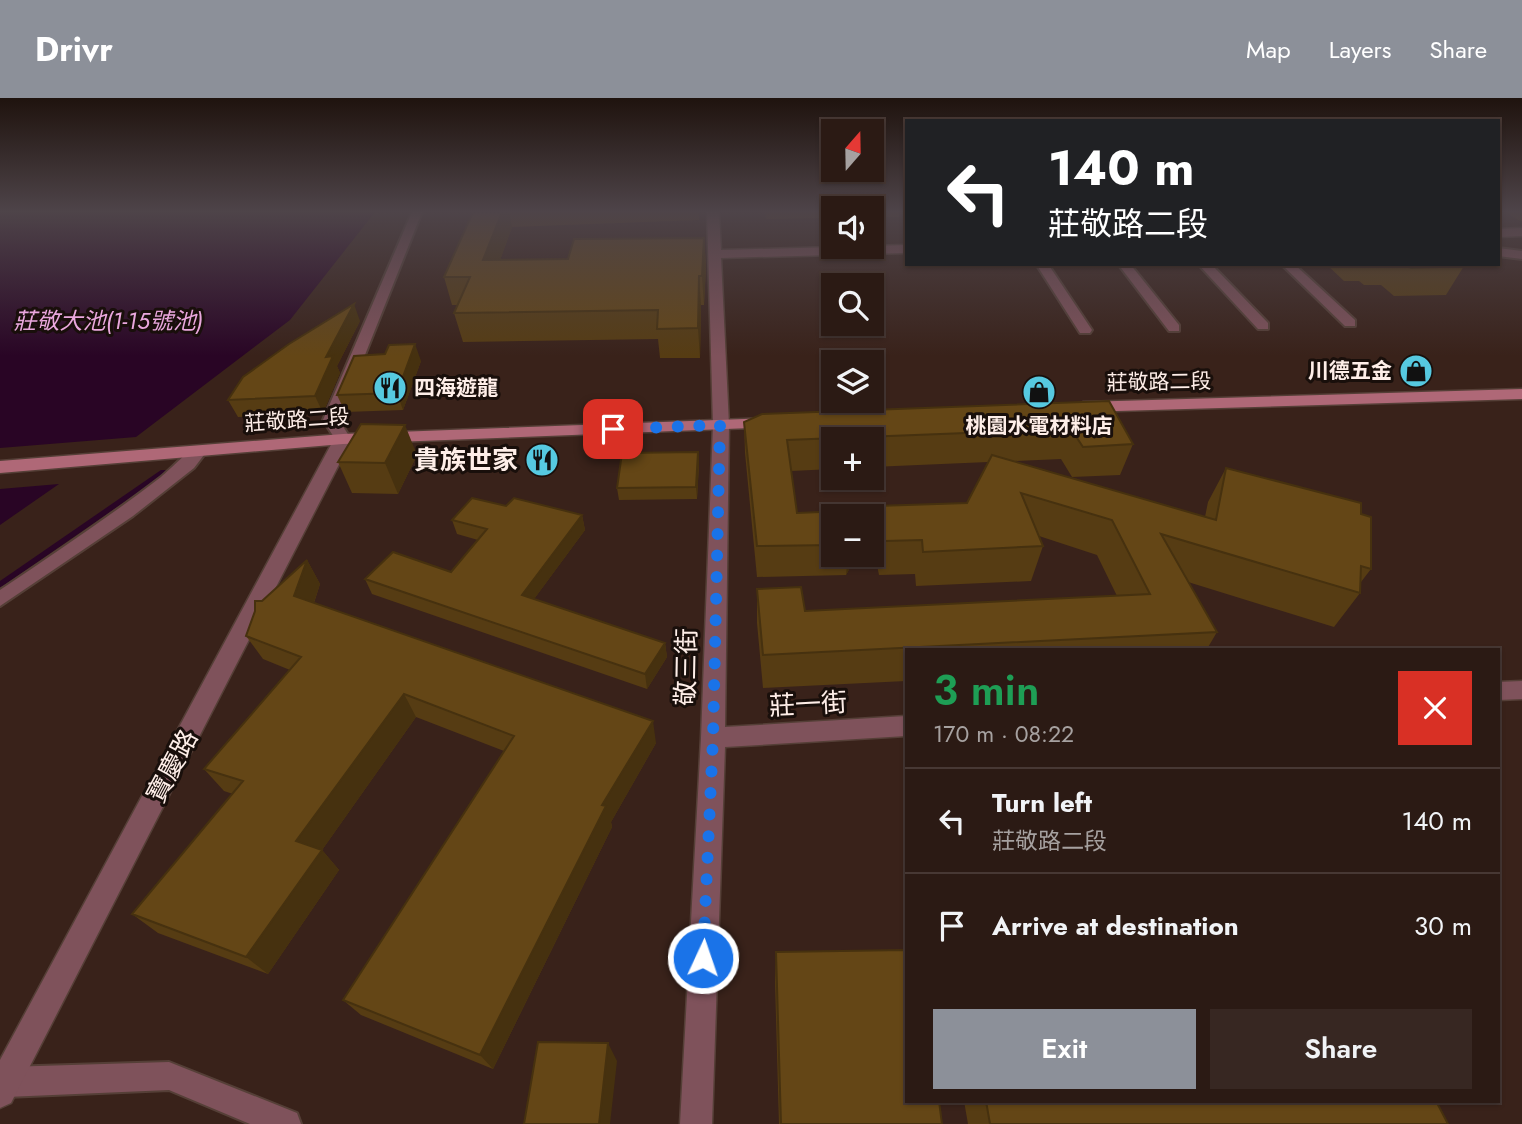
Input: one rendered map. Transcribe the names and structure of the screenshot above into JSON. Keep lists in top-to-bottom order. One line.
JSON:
{"streets":{"street":["莊敬路二段","敬三街","莊一街","寶慶路"]},"crossings":[["莊敬路二段","敬三街"],["莊敬路二段","寶慶路"],["敬三街","莊一街"]],"water":["莊敬大池(1-15號池)"],"places":{"shop":["川德五金","桃園水電材料店"],"restaurant":["四海遊龍","貴族世家"]},"north":"top","page":{"header":"Drivr","nav":["Map","Layers","Share"],"map_buttons":["+","−"],"turn":["140 m","莊敬路二段"],"heading":["3 min","170 m · 08:22"],"list":[{"name":"Turn left","note":"莊敬路二段","value":"140 m"},{"name":"Arrive at destination","value":"30 m"}],"buttons":["Exit","Share"]}}
